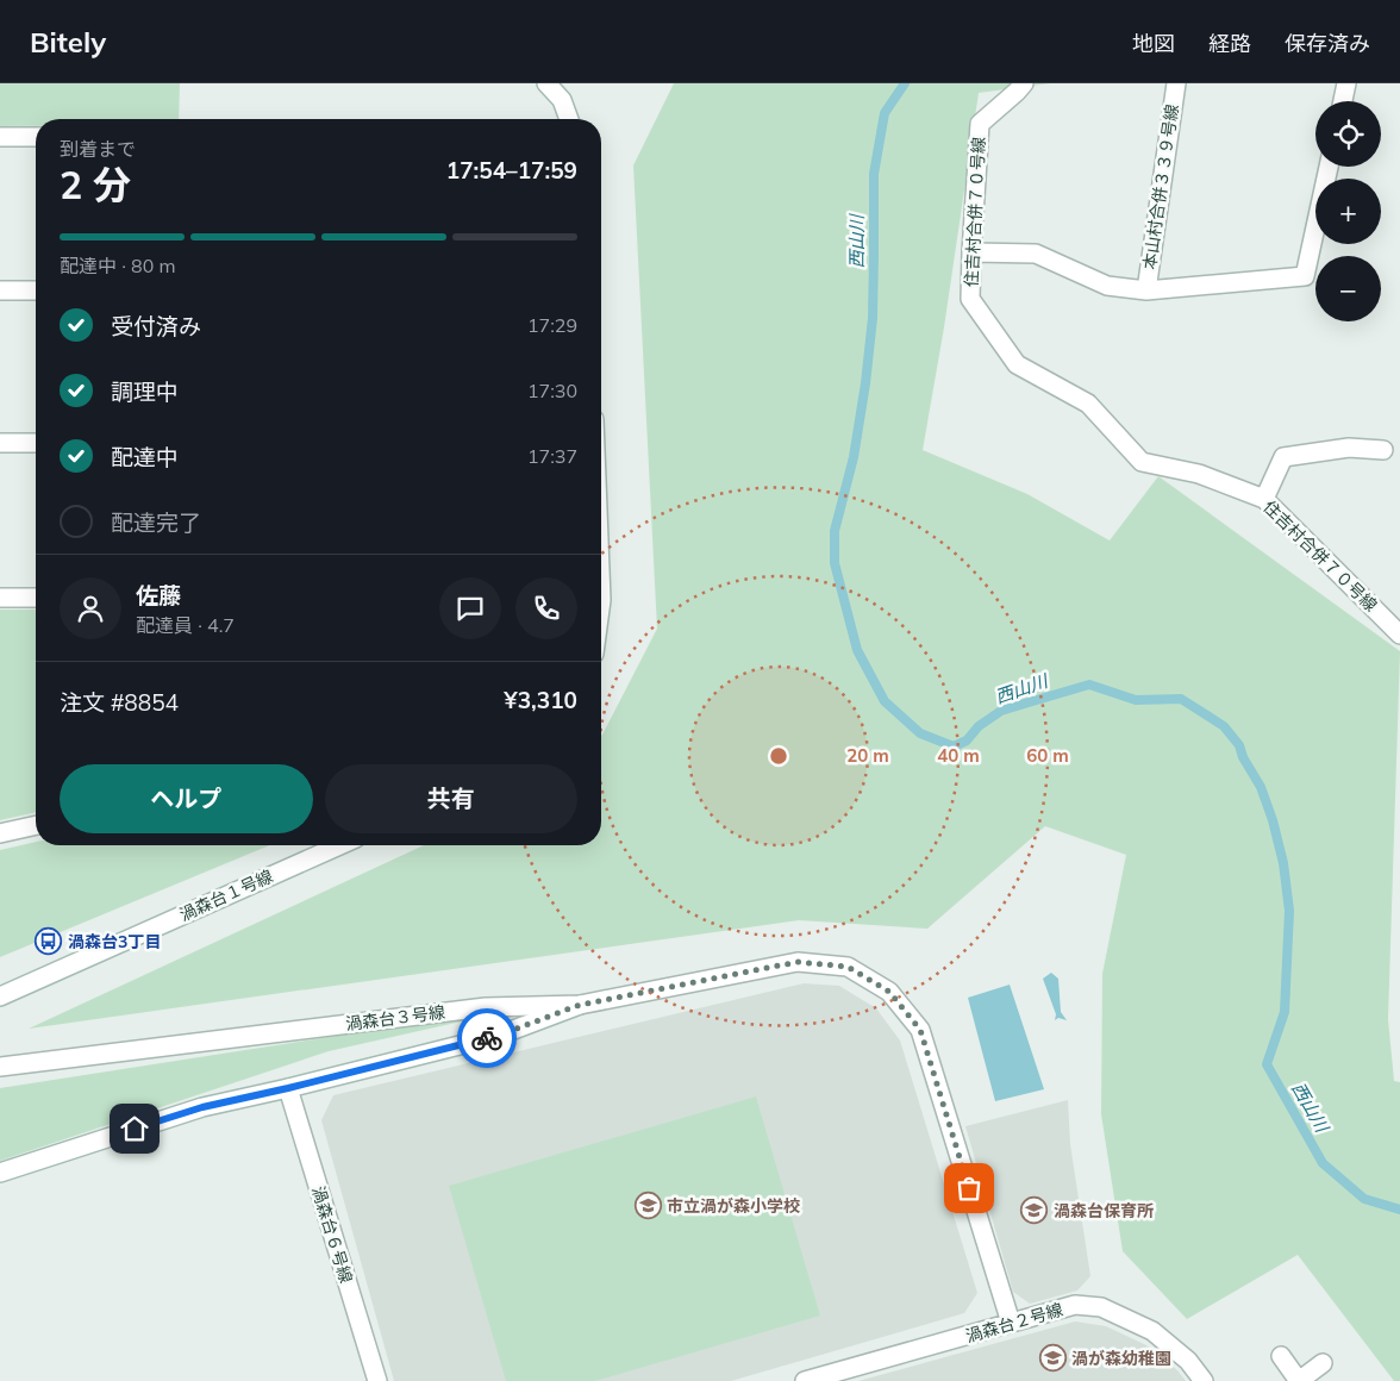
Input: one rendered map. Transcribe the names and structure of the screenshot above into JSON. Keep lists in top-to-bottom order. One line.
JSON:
{"streets":{"street":["本山村合併３３９号線","住吉村合併７０号線","渦森台１号線","渦森台３号線","渦森台６号線","渦森台２号線"]},"crossings":[["本山村合併３３９号線","住吉村合併７０号線"],["渦森台３号線","渦森台２号線"]],"water":["西山川"],"places":{"bus stop":["渦森台3丁目"],"school or university":["市立渦が森小学校","渦森台保育所","渦が森幼稚園"]},"page":{"header":"Bitely","nav":["地図","経路","保存済み"],"map_buttons":["+","−"],"heading":["2 分","到着まで","17:54–17:59"],"panel":["佐藤","配達員 · 4.7","注文 #8854","¥3,310"],"bar":"配達中 · 80 m","list":[["受付済み","17:29"],["調理中","17:30"],["配達中","17:37"],"配達完了"],"buttons":["ヘルプ","共有"]},"rings":["20 m","40 m","60 m"]}
